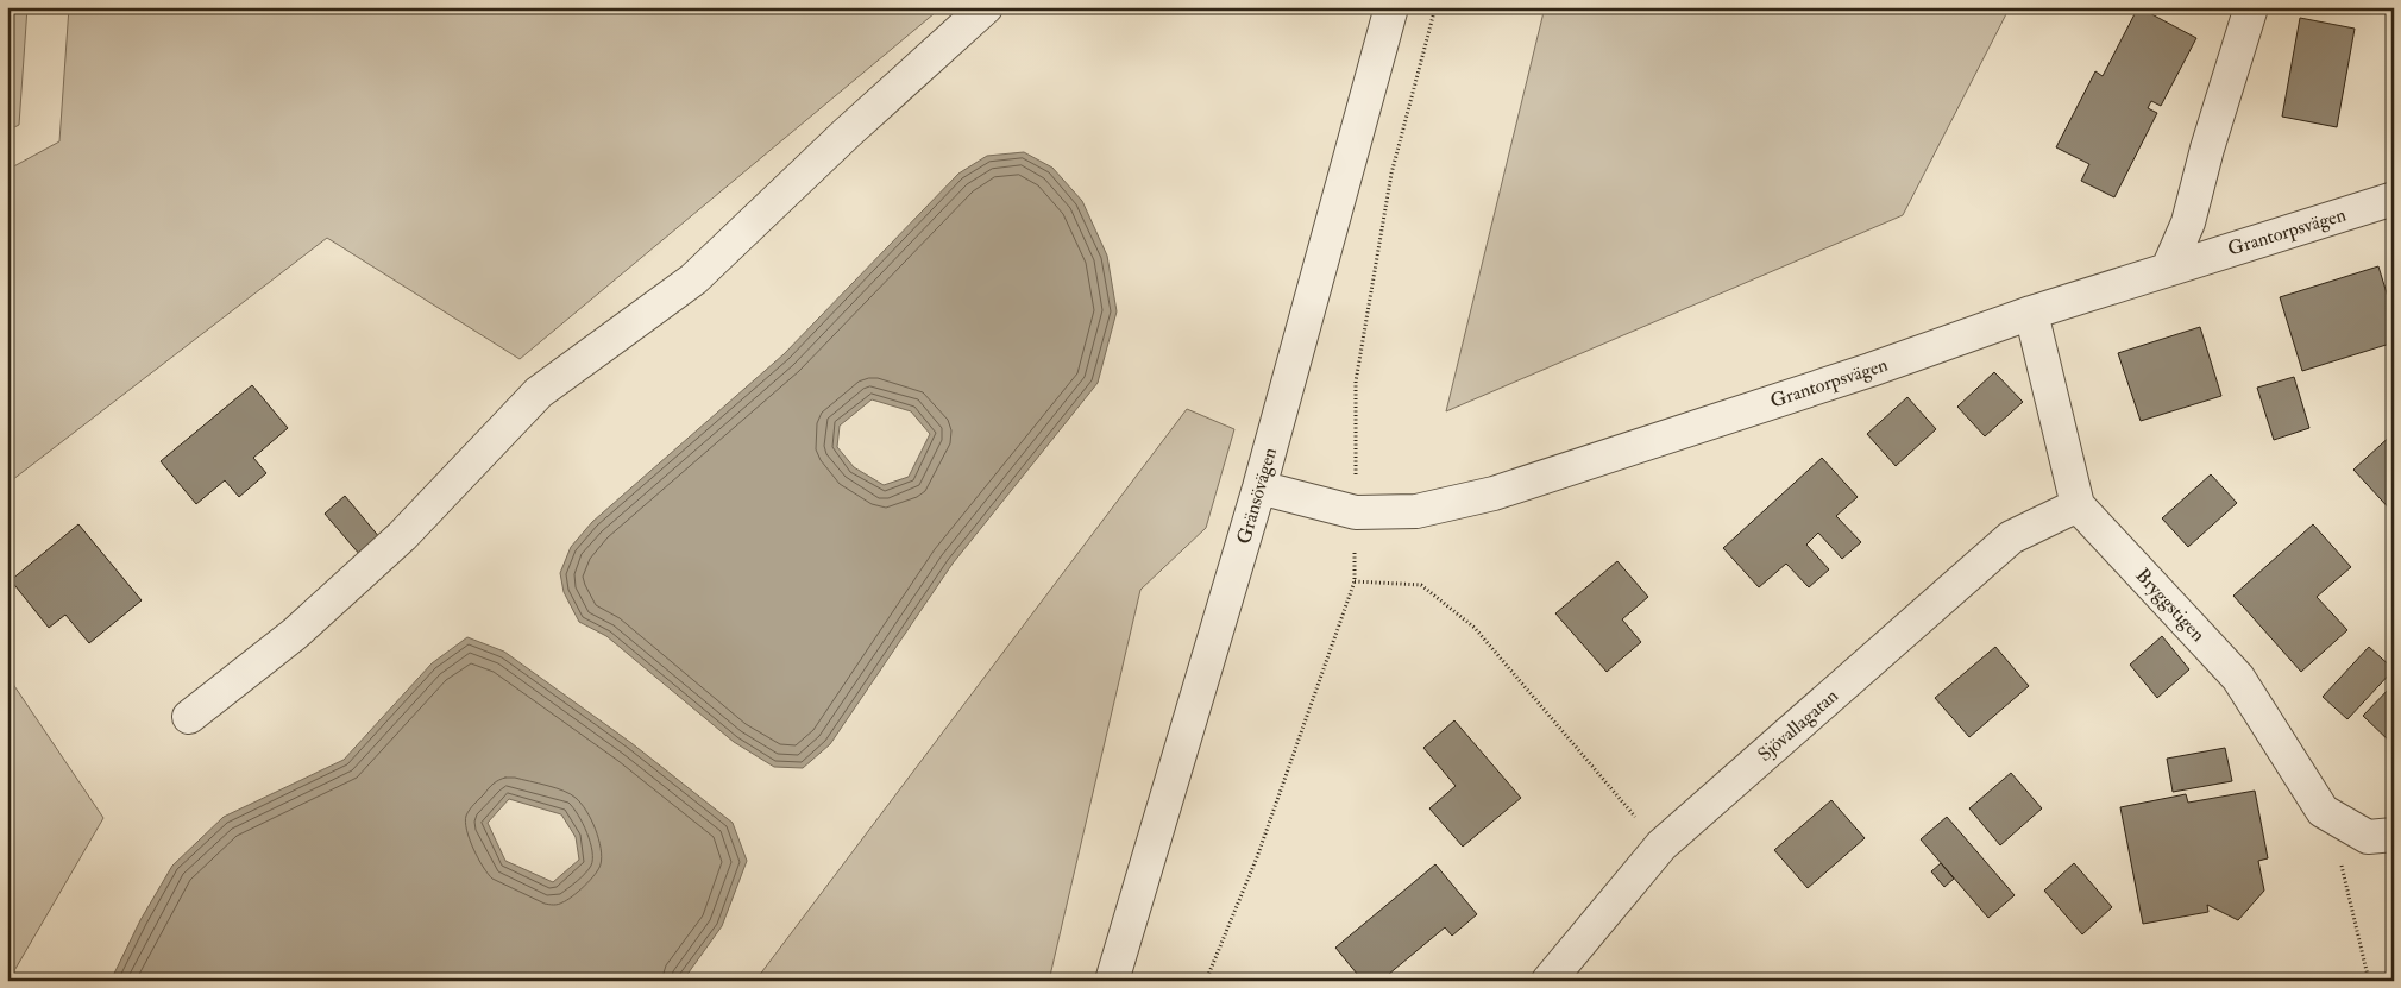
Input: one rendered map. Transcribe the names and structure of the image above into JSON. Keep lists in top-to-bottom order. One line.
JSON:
{"streets":{"street":["Grantorpsvägen","Gränsövägen","Bryggstigen","Sjövallagatan"]},"crossings":[["Grantorpsvägen","Gränsövägen"],["Grantorpsvägen","Bryggstigen"],["Bryggstigen","Sjövallagatan"]]}
